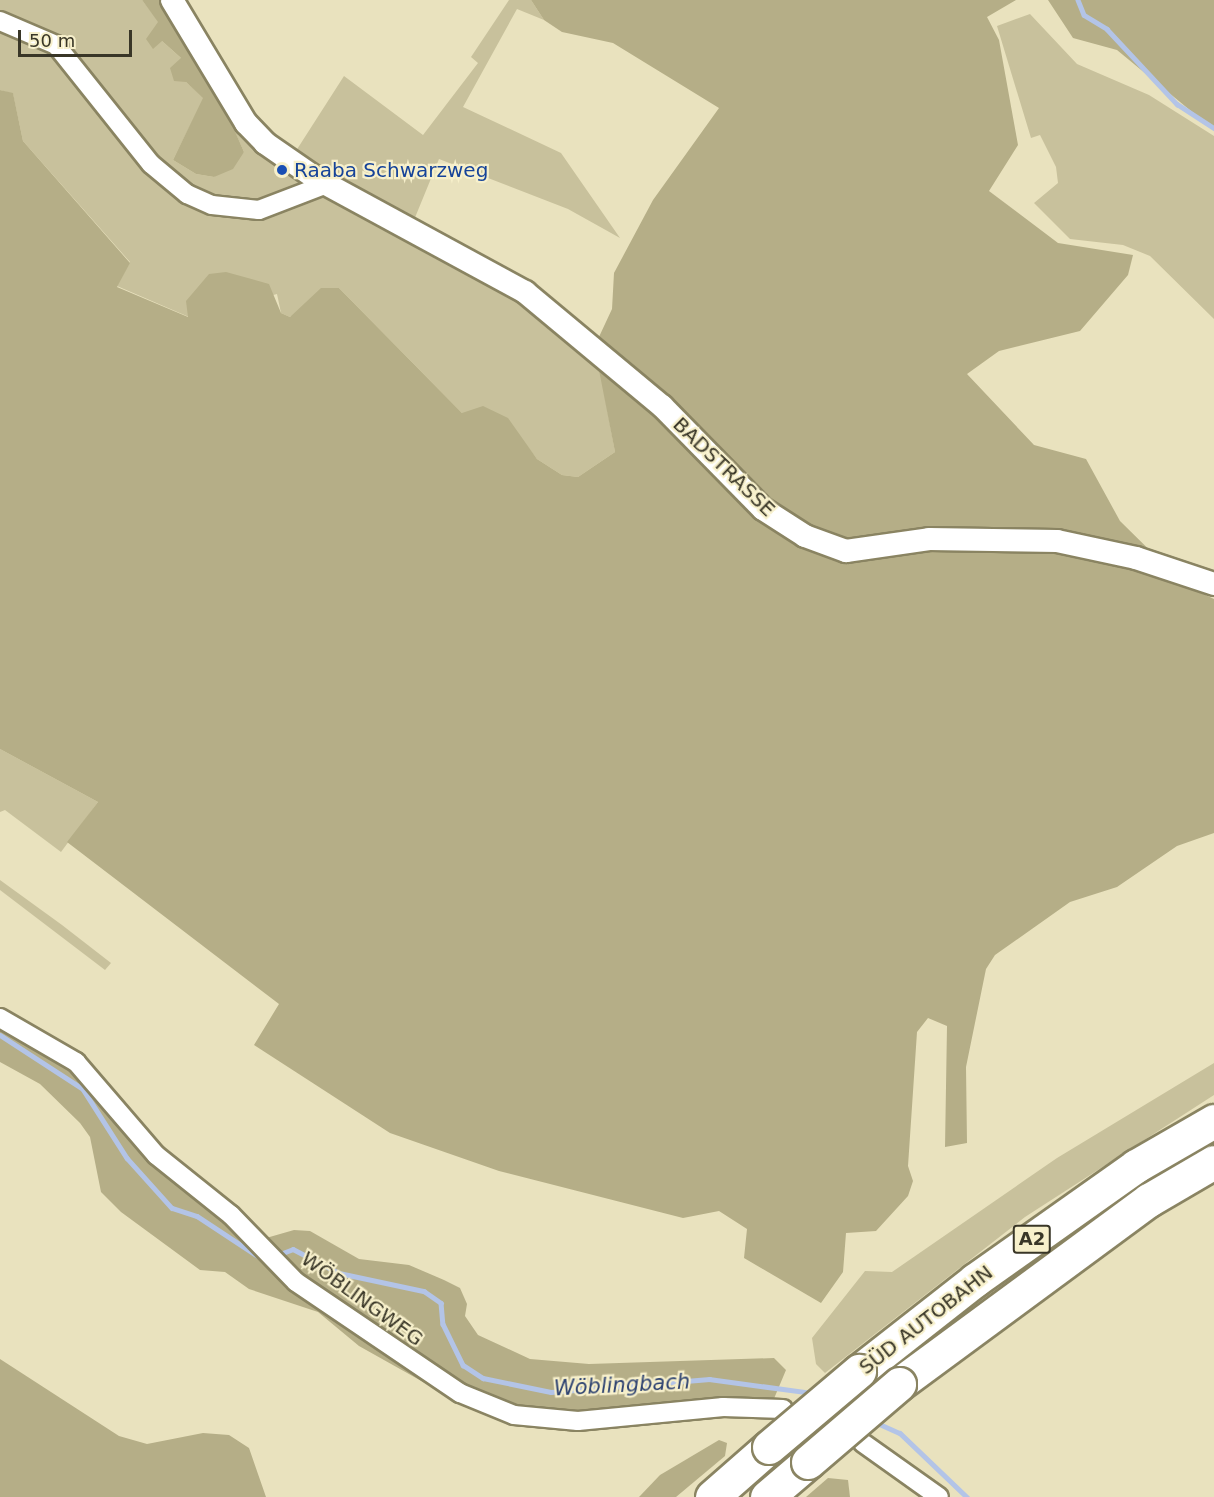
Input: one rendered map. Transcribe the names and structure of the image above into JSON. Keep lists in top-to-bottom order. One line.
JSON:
{"streets":{"highway":["A2","SÜD AUTOBAHN"],"street":["BADSTRASSE","WÖBLINGWEG"]},"water":["Wöblingbach"],"places":["Raaba Schwarzweg"],"scale_bar":"50 m"}
